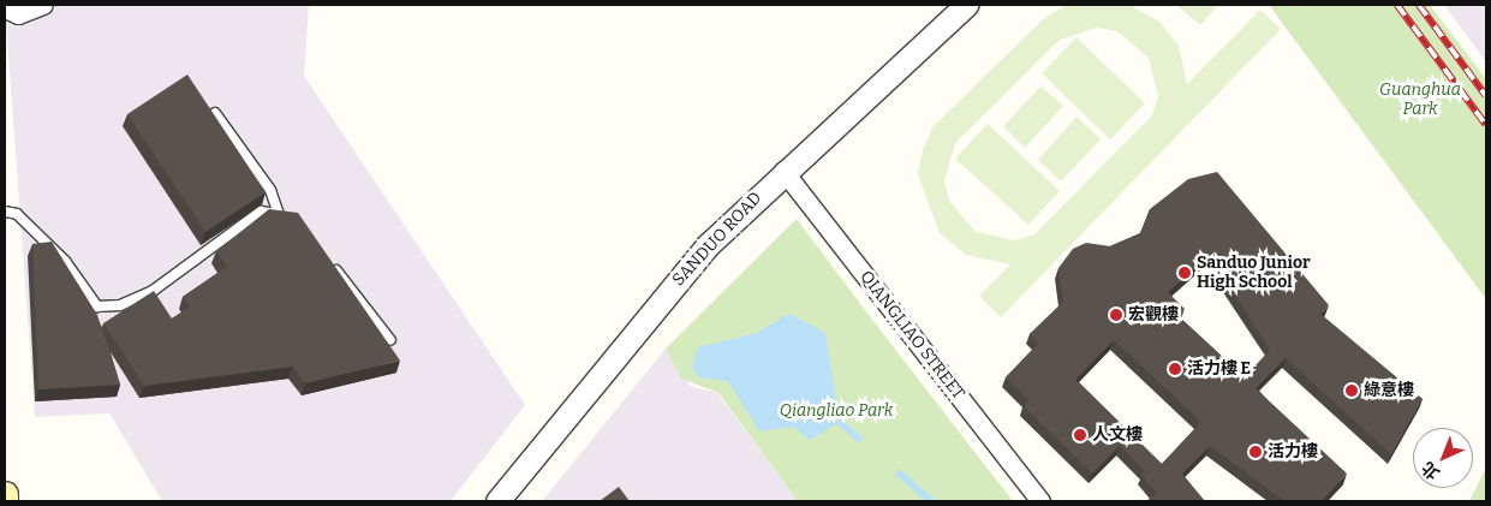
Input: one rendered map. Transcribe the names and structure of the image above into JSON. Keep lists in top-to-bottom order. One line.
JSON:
{"streets":{"street":["SANDUO ROAD","QIANGLIAO STREET"]},"crossings":[["SANDUO ROAD","QIANGLIAO STREET"]],"parks":["Guanghua Park","Qiangliao Park"],"places":["Sanduo Junior High School","宏觀樓","活力樓 E","綠意樓","人文樓","活力樓"],"north":"bottom left"}
